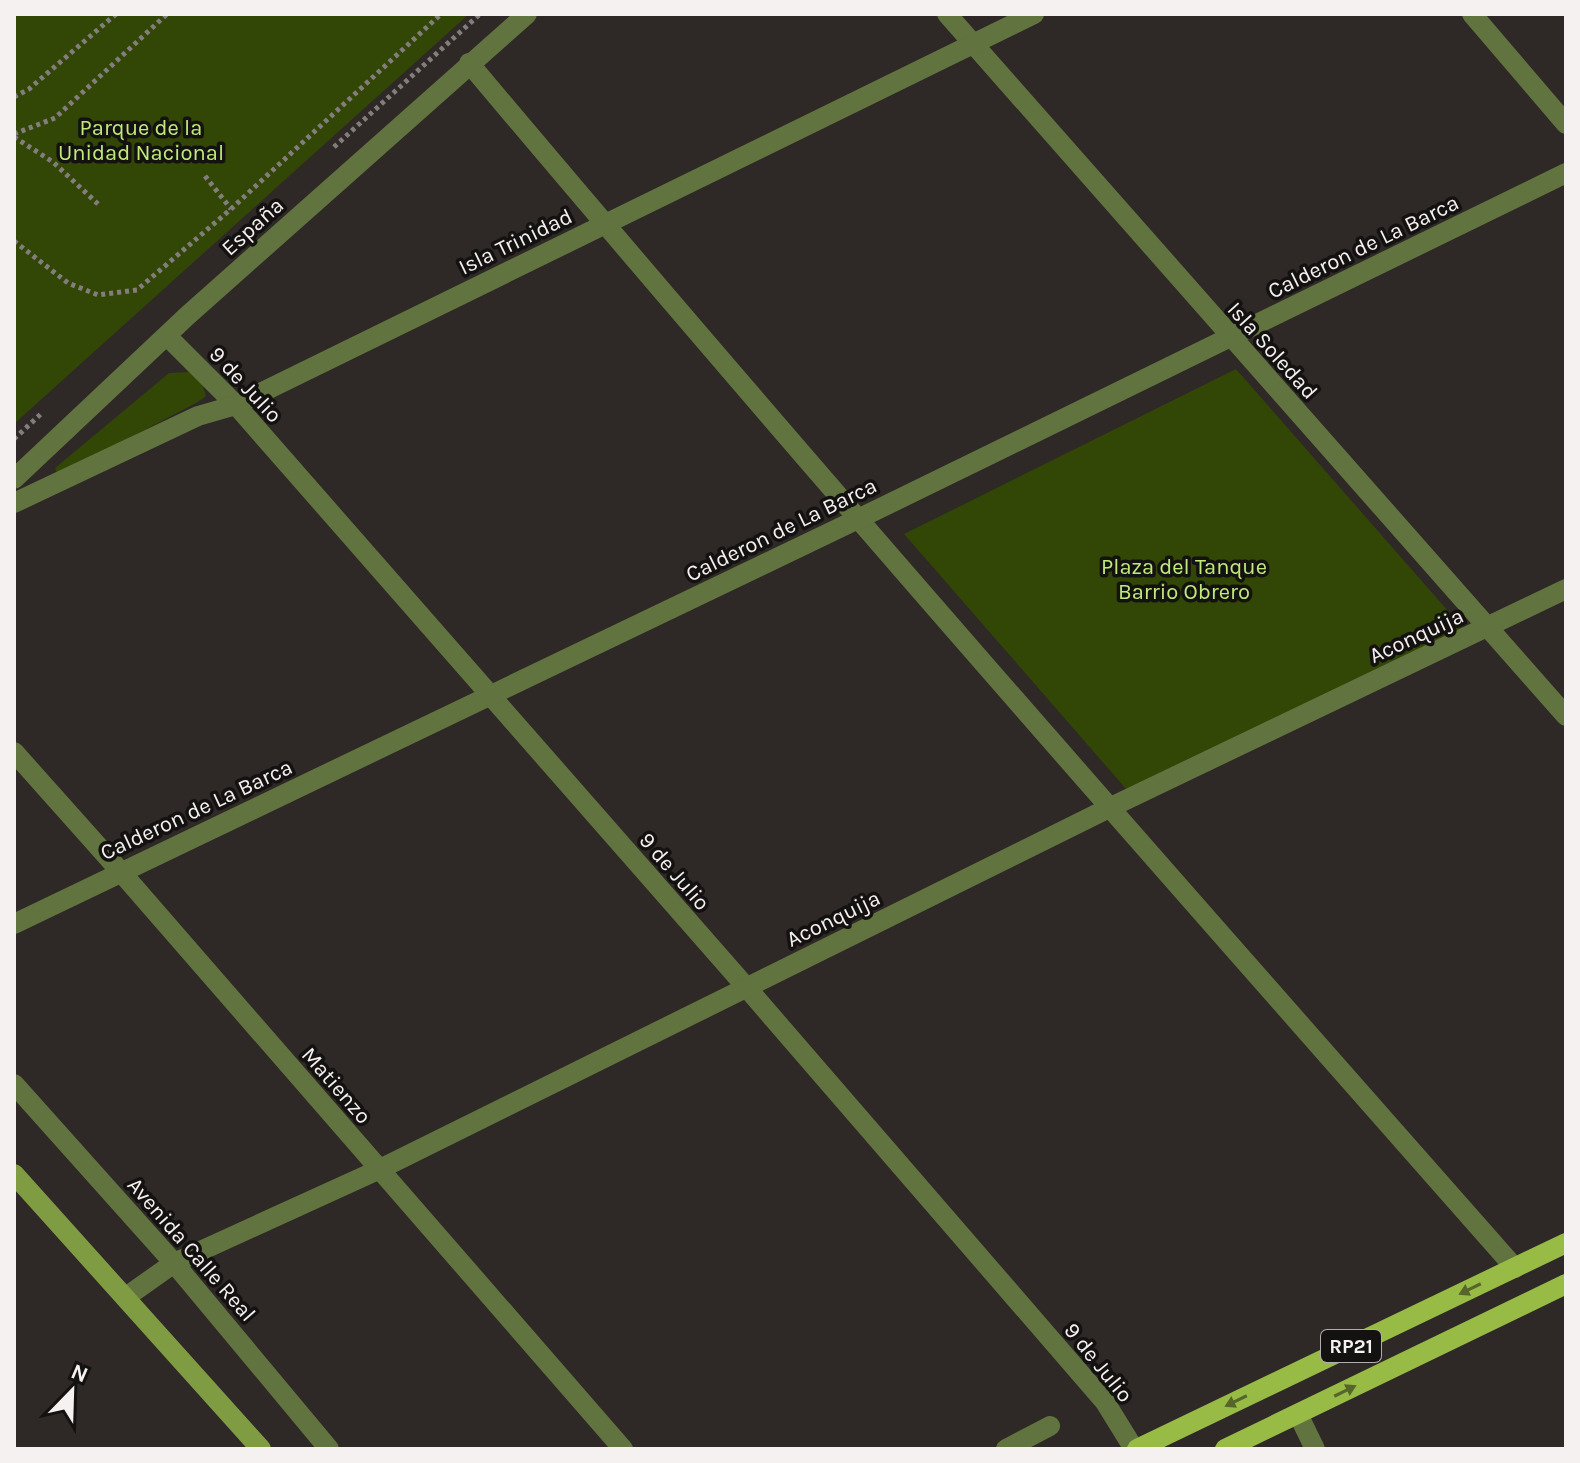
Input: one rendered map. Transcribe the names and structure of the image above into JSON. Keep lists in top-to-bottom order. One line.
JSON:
{"streets":{"main road":["RP21"],"street":["España","Isla Trinidad","Calderon de La Barca","Isla Soledad","9 de Julio","Aconquija","Matienzo","Avenida Calle Real"]},"crossings":[["España","9 de Julio"],["Isla Trinidad","Isla Soledad"],["Isla Trinidad","9 de Julio"],["Calderon de La Barca","Isla Soledad"],["Calderon de La Barca","9 de Julio"],["Calderon de La Barca","Matienzo"],["Isla Soledad","Aconquija"],["9 de Julio","Aconquija"],["9 de Julio","RP21"],["Aconquija","Matienzo"],["Aconquija","Avenida Calle Real"]],"parks":["Parque de la Unidad Nacional","Plaza del Tanque Barrio Obrero"],"north":"top right"}
